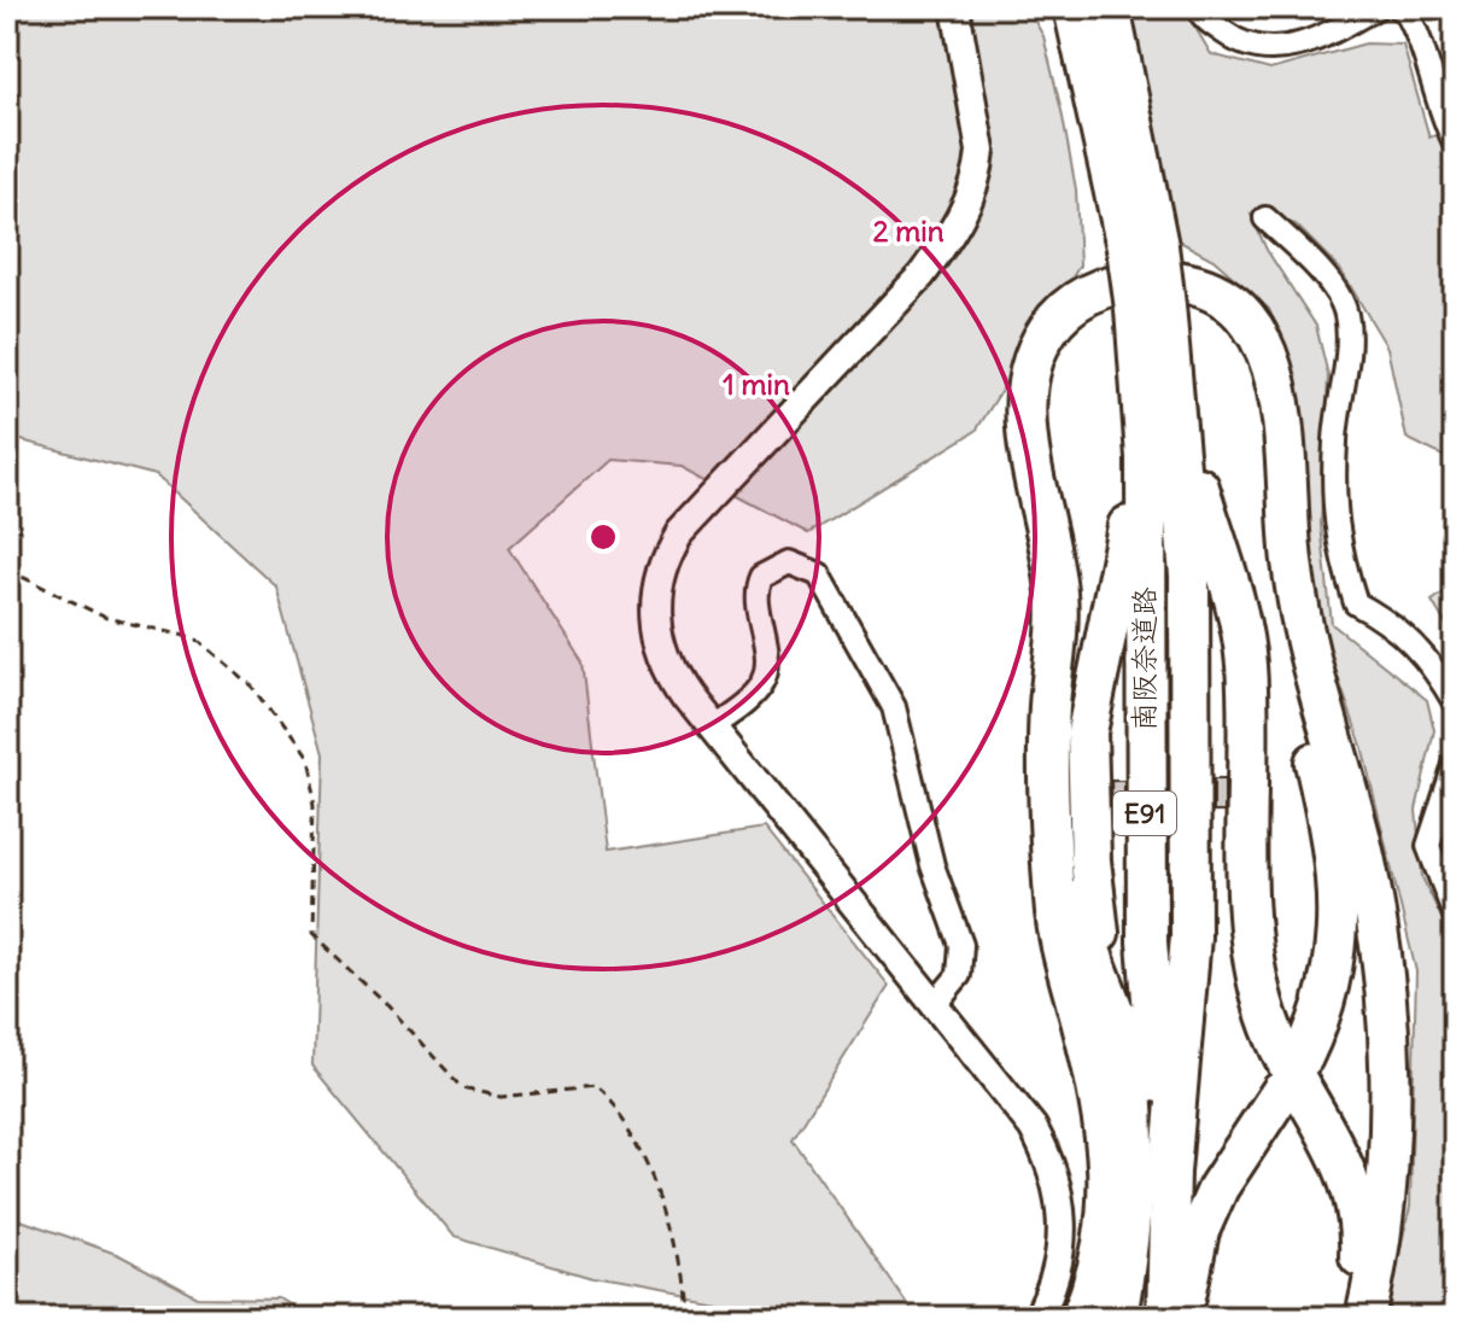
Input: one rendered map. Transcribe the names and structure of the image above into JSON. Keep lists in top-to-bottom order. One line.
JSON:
{"streets":{"highway":["南阪奈道路","E91"]},"crossings":[["南阪奈道路","E91"]],"rings":["2 min","1 min"]}
